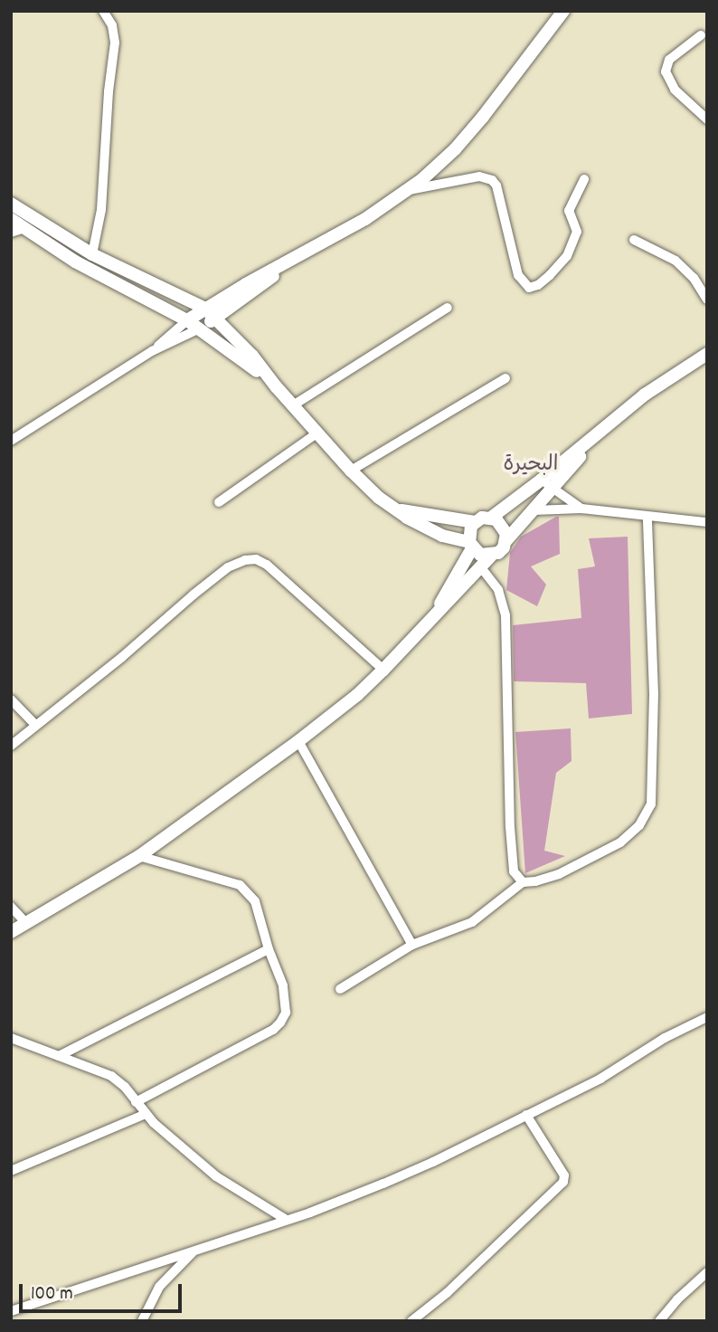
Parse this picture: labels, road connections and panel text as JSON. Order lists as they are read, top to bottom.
{
  "districts": ["البحيرة"],
  "scale_bar": "100 m"
}
